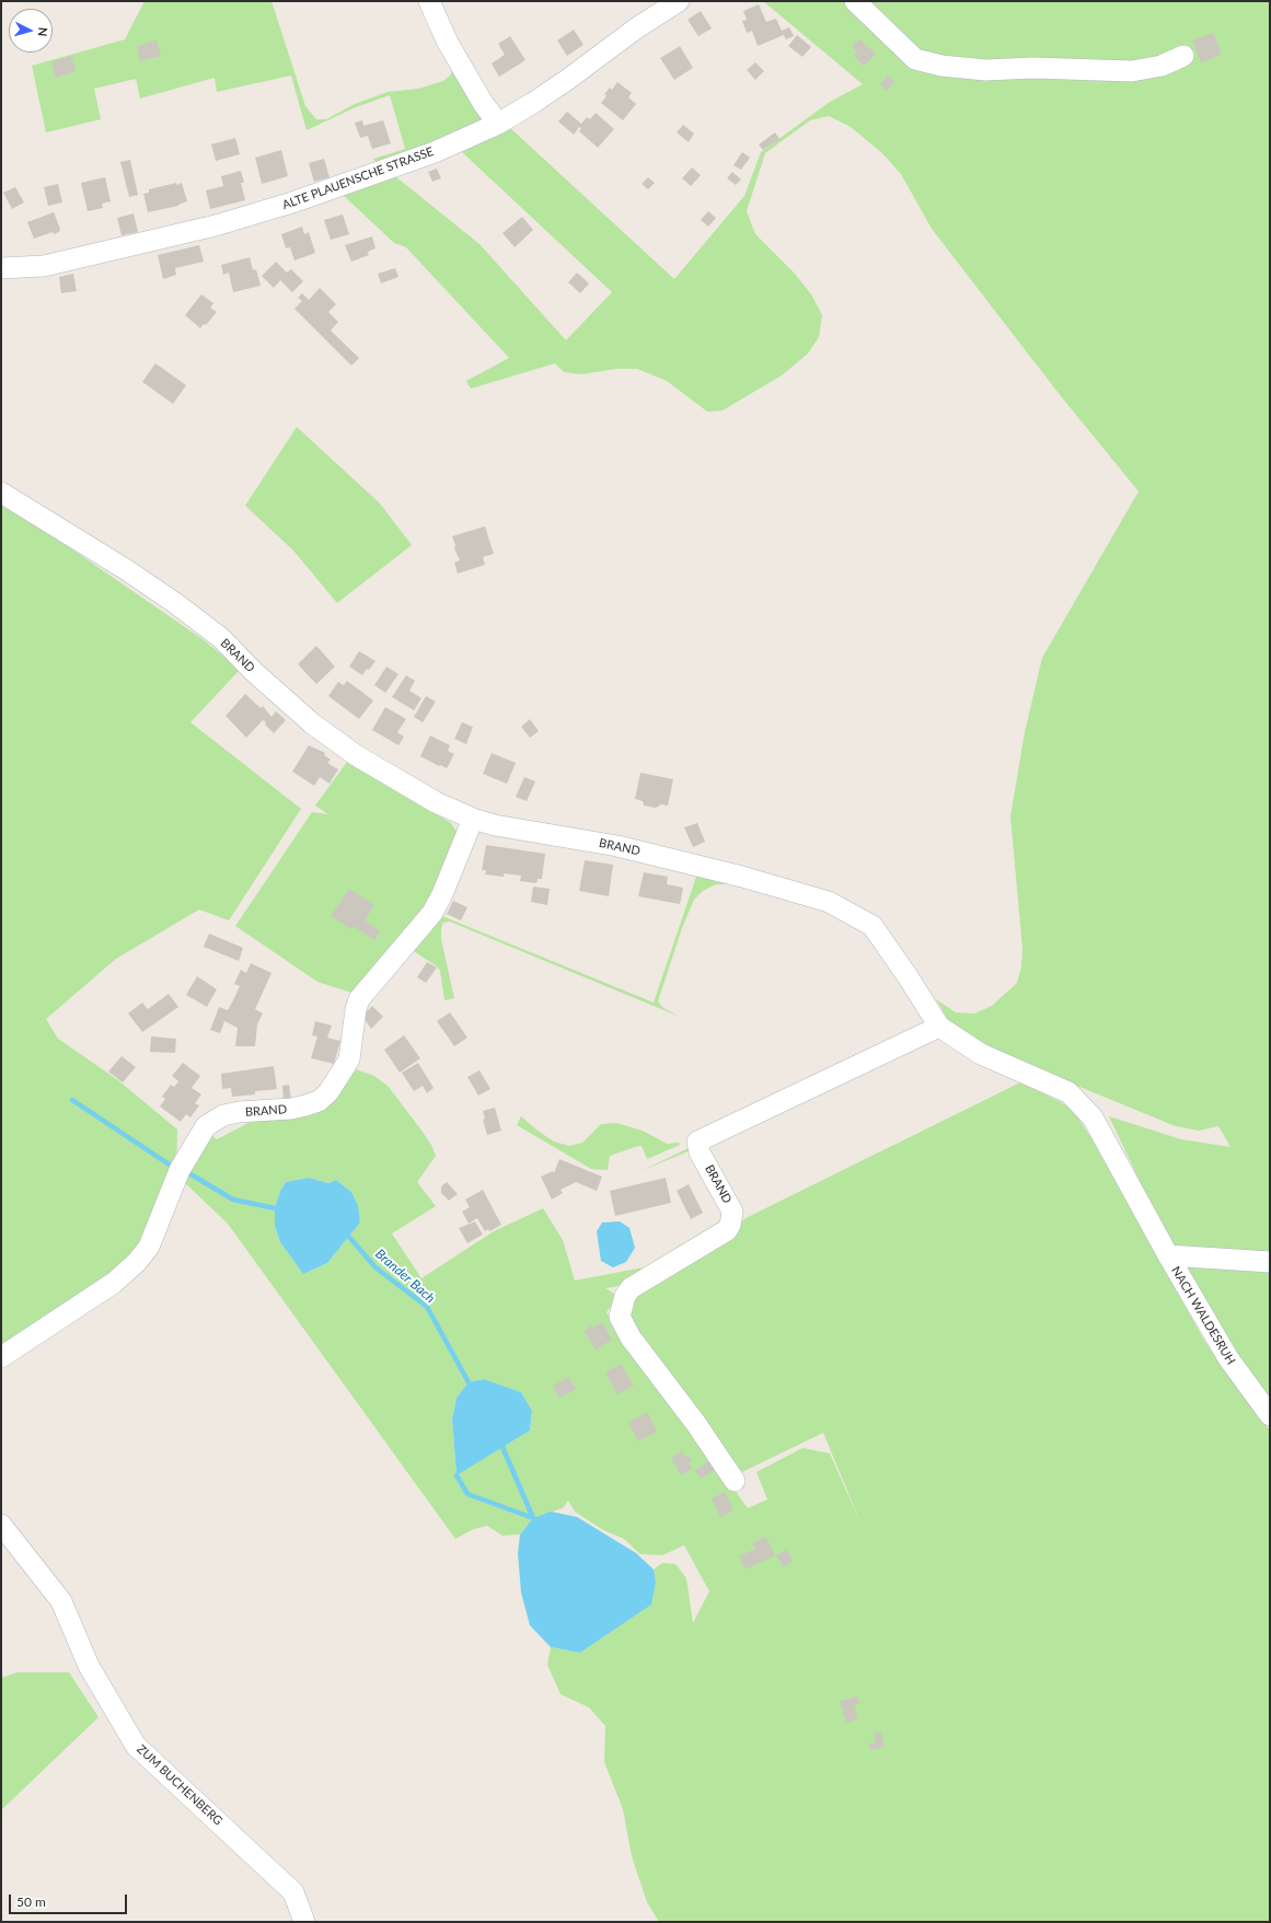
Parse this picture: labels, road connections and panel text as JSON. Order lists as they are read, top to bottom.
{
  "streets": {
    "street": [
      "ALTE PLAUENSCHE STRASSE",
      "BRAND",
      "NACH WALDESRUH",
      "ZUM BUCHENBERG"
    ]
  },
  "crossings": [
    ["BRAND", "NACH WALDESRUH"]
  ],
  "water": ["Brander Bach"],
  "scale_bar": "50 m",
  "north": "right"
}
